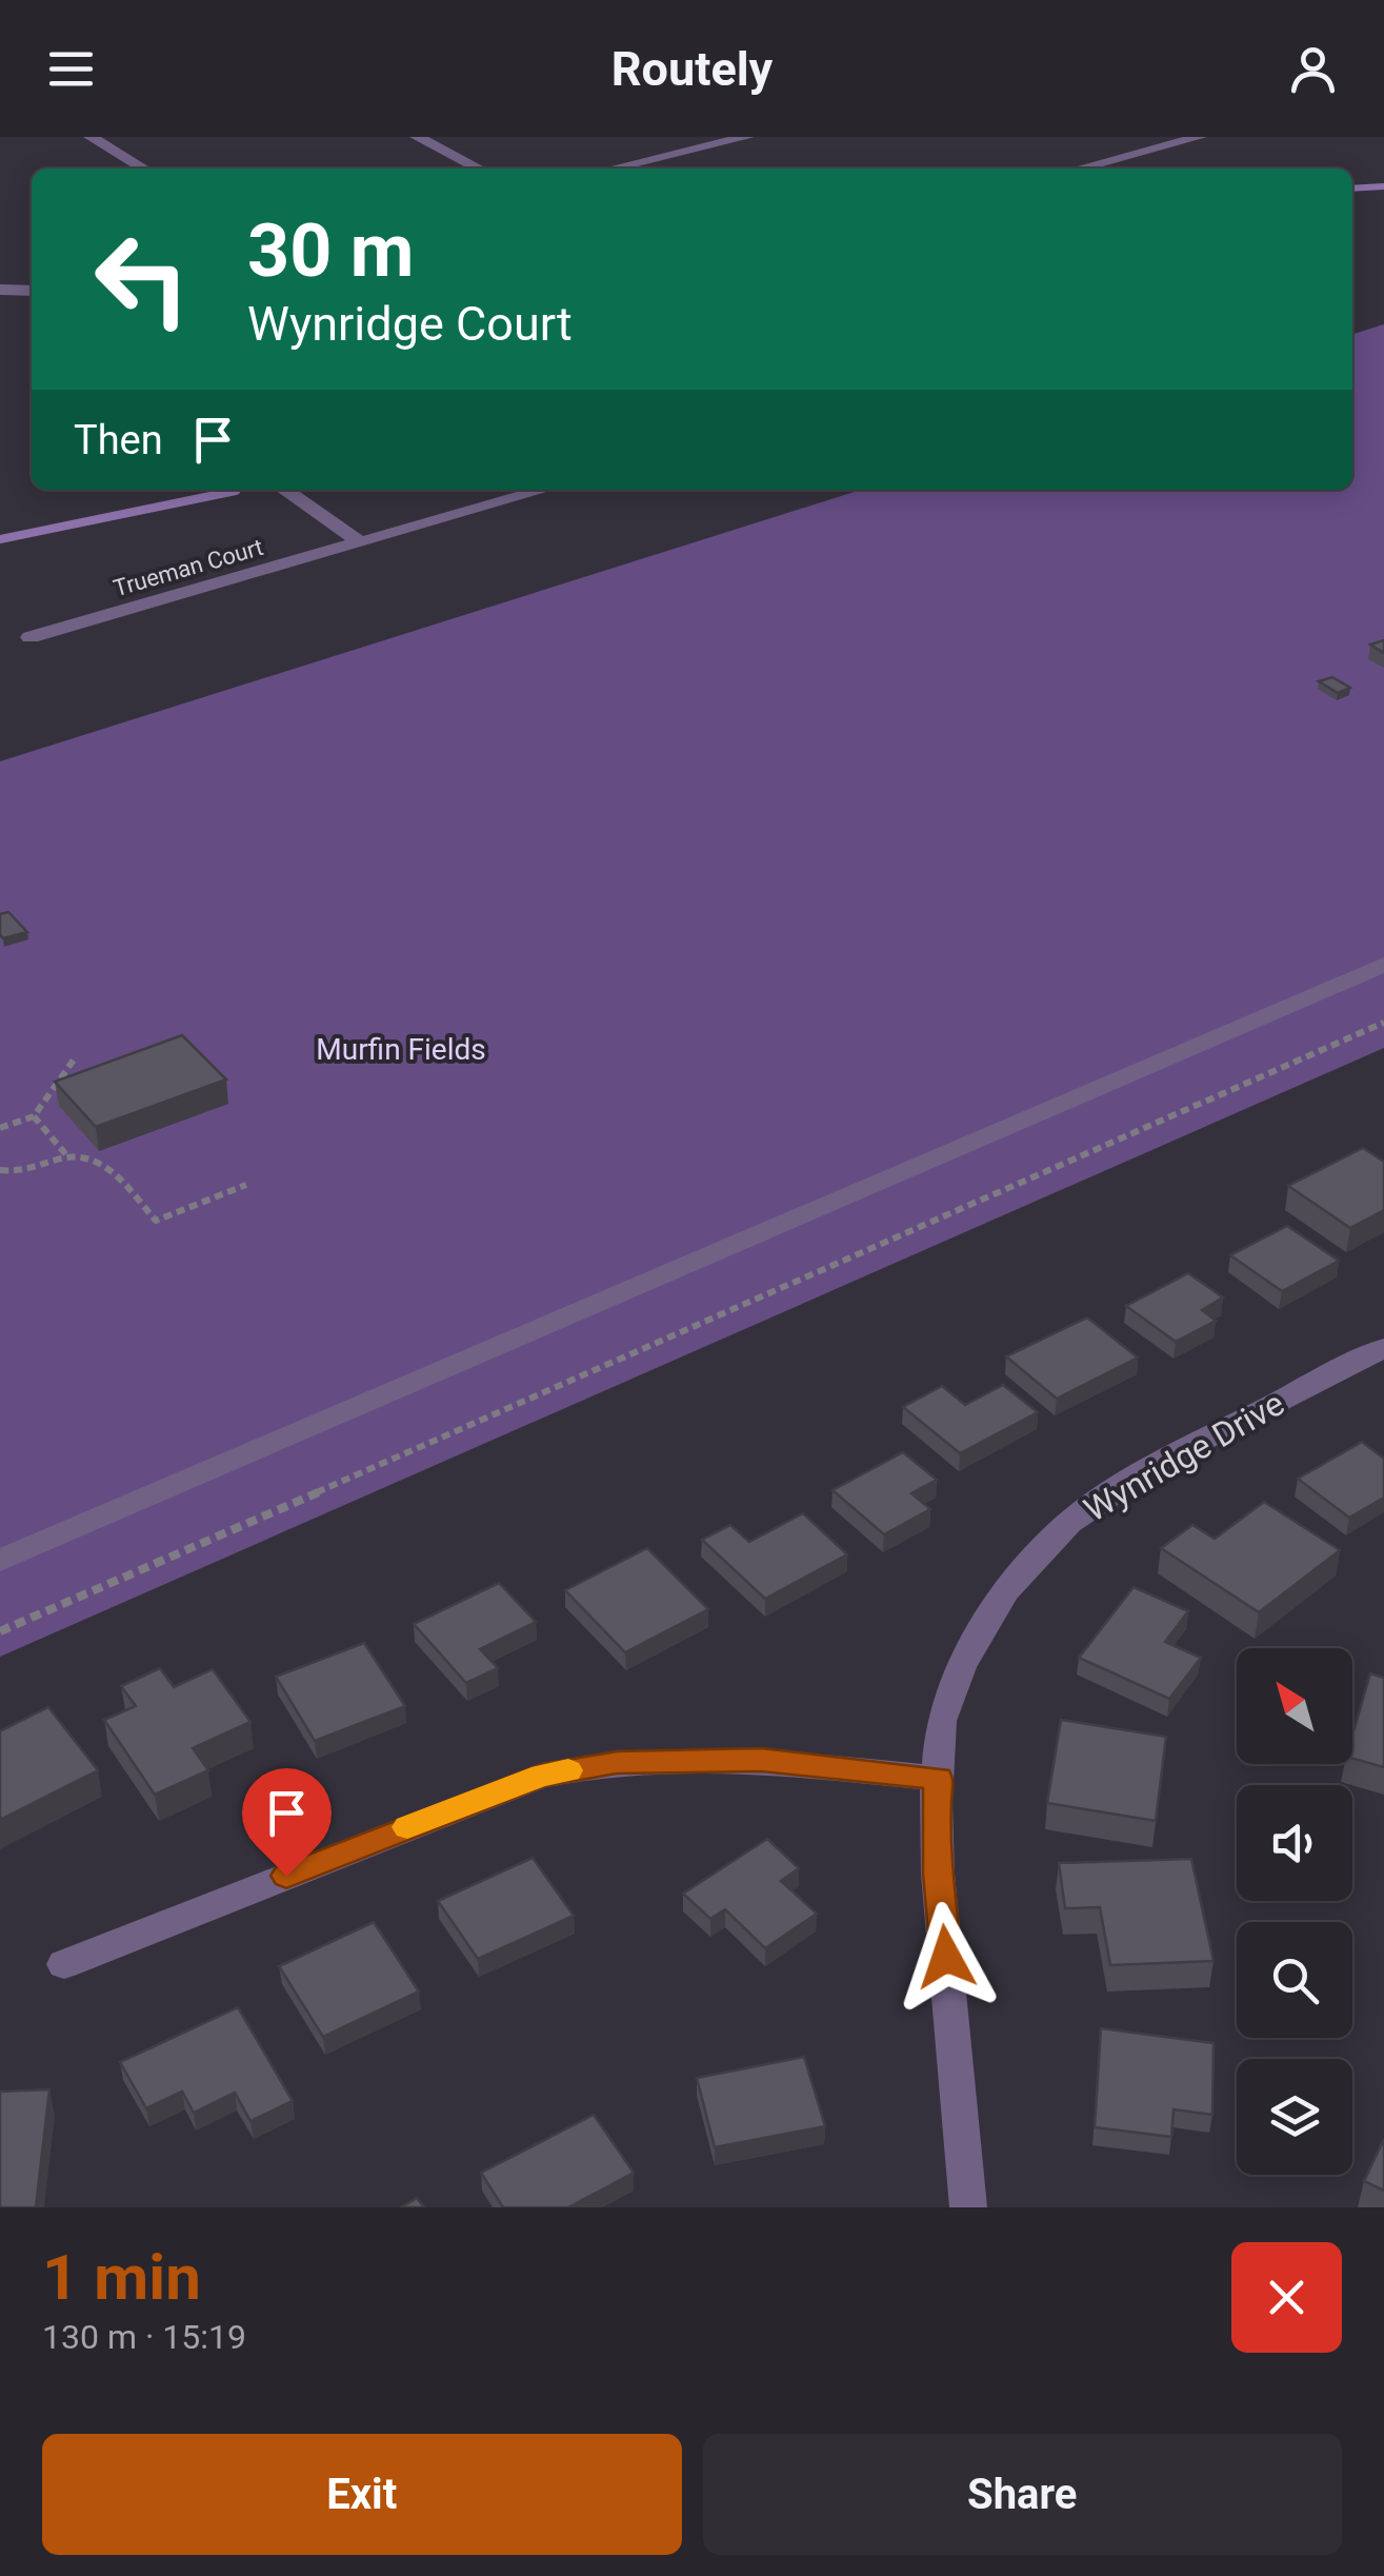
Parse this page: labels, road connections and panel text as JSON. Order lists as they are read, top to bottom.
{
  "streets": {
    "street": ["Trueman Court", "Wynridge Drive"]
  },
  "parks": ["Murfin Fields"],
  "north": "top left",
  "page": {
    "header": "Routely",
    "turn": ["30 m", "Wynridge Court"],
    "then": "Then",
    "heading": ["1 min", "130 m · 15:19"],
    "buttons": ["Exit", "Share"]
  }
}
